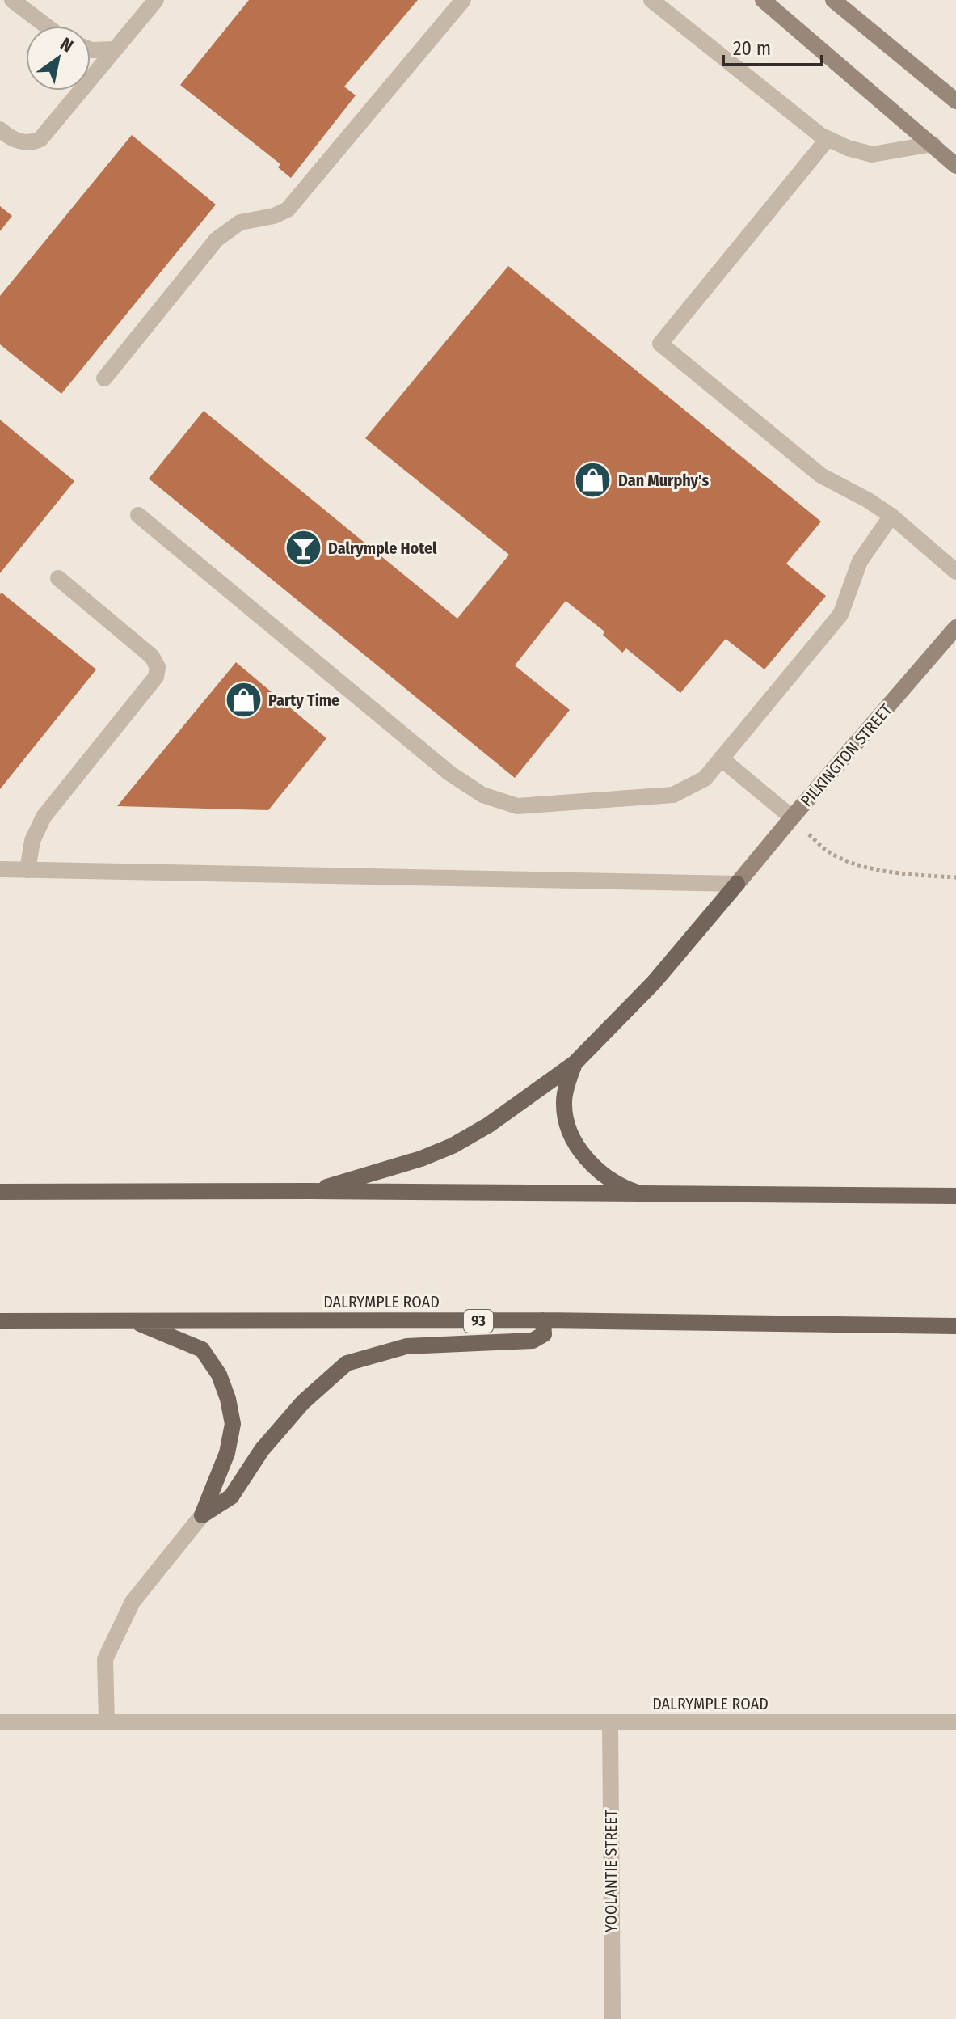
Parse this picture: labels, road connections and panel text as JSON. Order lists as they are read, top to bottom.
{
  "streets": {
    "main road": ["PILKINGTON STREET", "DALRYMPLE ROAD", "93"],
    "street": ["YOOLANTIE STREET"]
  },
  "crossings": [
    ["DALRYMPLE ROAD", "YOOLANTIE STREET"]
  ],
  "places": {
    "shop": ["Dan Murphy's", "Party Time"],
    "bar": ["Dalrymple Hotel"]
  },
  "scale_bar": "20 m",
  "north": "top right"
}
